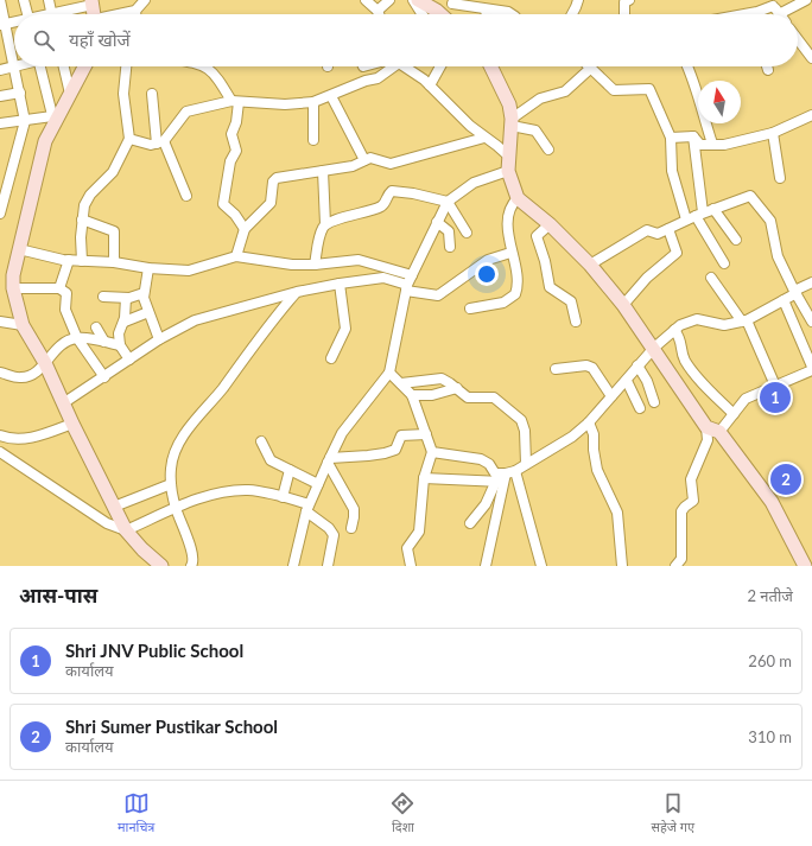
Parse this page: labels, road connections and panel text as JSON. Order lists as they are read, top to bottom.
{
  "north": "top",
  "page": {
    "search": "यहाँ खोजें",
    "pins": ["1", "2"],
    "heading": ["आस-पास", "2 नतीजे"],
    "list": [
      {
        "mark": "1",
        "name": "Shri JNV Public School",
        "note": "कार्यालय",
        "value": "260 m"
      },
      {
        "mark": "2",
        "name": "Shri Sumer Pustikar School",
        "note": "कार्यालय",
        "value": "310 m"
      }
    ],
    "nav": ["मानचित्र", "दिशा", "सहेजे गए"]
  }
}
